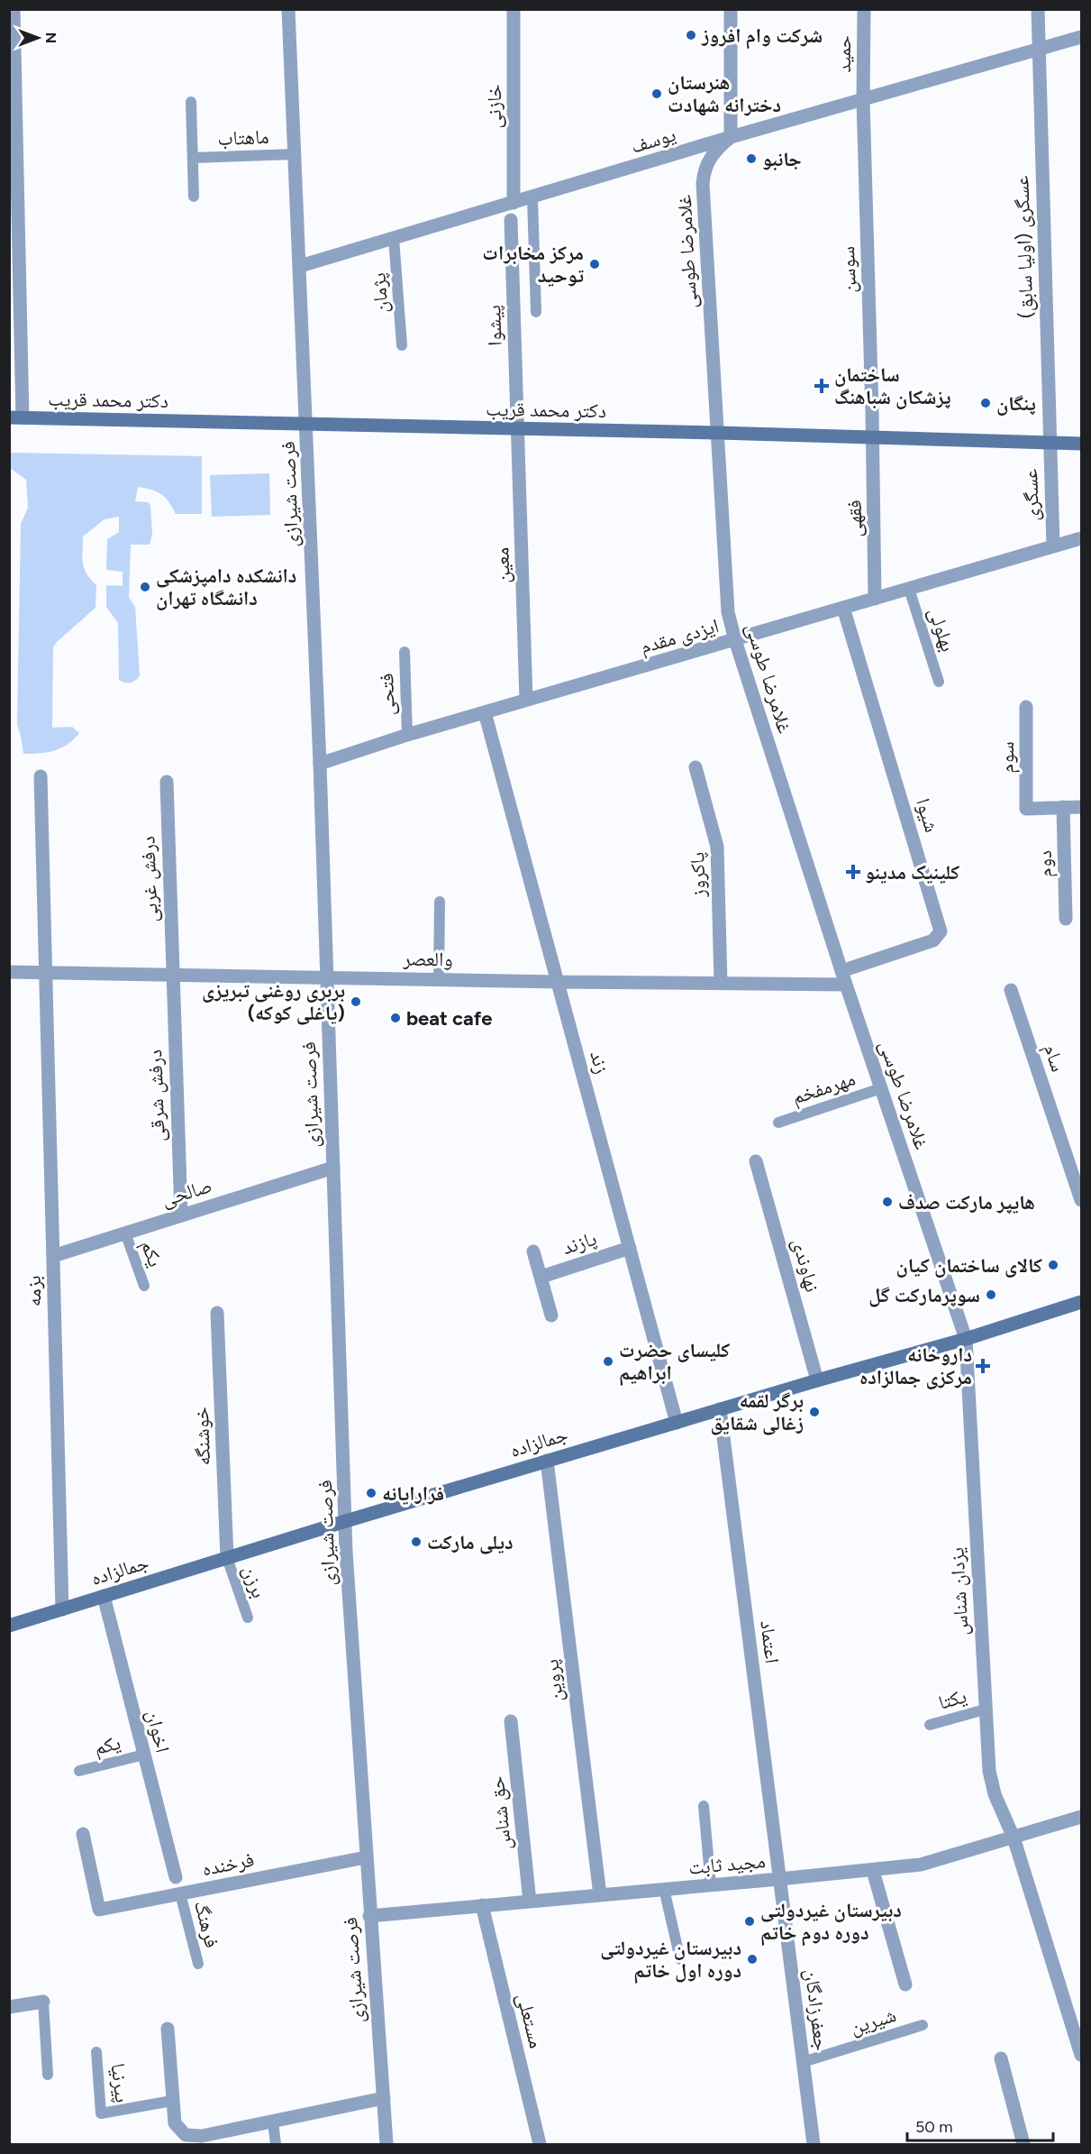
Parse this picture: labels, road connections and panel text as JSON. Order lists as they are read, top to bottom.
{
  "streets": {
    "main road": ["دکتر محمد قریب", "جمالزاده"],
    "street": [
      "حمید",
      "خازنی",
      "یوسف",
      "عسگری (اولیا سابق)",
      "غلامرضا طوسی",
      "سوسن",
      "پیشوا",
      "فرصت شیرازی",
      "عسگری",
      "فقهی",
      "معین",
      "ایزدی مقدم",
      "سوم",
      "شیوا",
      "دوم",
      "پاکروز",
      "درفش غربی",
      "والعصر",
      "سام",
      "زند",
      "درفش شرقی",
      "صالحی",
      "پازند",
      "نهاوندی",
      "بزمه",
      "خوشنگه",
      "یزدان شناس",
      "اعتماد",
      "پروین",
      "اخوان",
      "حق شناس",
      "فرخنده",
      "مجید ثابت",
      "جعفرزادگان",
      "مستعلی"
    ],
    "lane": [
      "ماهتاب",
      "پژمان",
      "بهلولی",
      "فتحی",
      "مهرمفخم",
      "یکم",
      "برزن",
      "یکتا",
      "فرهنگ",
      "شیرین",
      "پیرنیا"
    ]
  },
  "crossings": [
    ["حمید", "یوسف"],
    ["حمید", "سوسن"],
    ["خازنی", "یوسف"],
    ["ماهتاب", "فرصت شیرازی"],
    ["یوسف", "عسگری (اولیا سابق)"],
    ["یوسف", "غلامرضا طوسی"],
    ["یوسف", "سوسن"],
    ["یوسف", "پژمان"],
    ["یوسف", "فرصت شیرازی"],
    ["عسگری (اولیا سابق)", "دکتر محمد قریب"],
    ["عسگری (اولیا سابق)", "عسگری"],
    ["غلامرضا طوسی", "دکتر محمد قریب"],
    ["غلامرضا طوسی", "ایزدی مقدم"],
    ["غلامرضا طوسی", "شیوا"],
    ["غلامرضا طوسی", "والعصر"],
    ["غلامرضا طوسی", "مهرمفخم"],
    ["غلامرضا طوسی", "جمالزاده"],
    ["غلامرضا طوسی", "یزدان شناس"],
    ["سوسن", "دکتر محمد قریب"],
    ["سوسن", "فقهی"],
    ["پیشوا", "دکتر محمد قریب"],
    ["پیشوا", "معین"],
    ["دکتر محمد قریب", "فرصت شیرازی"],
    ["دکتر محمد قریب", "عسگری"],
    ["دکتر محمد قریب", "فقهی"],
    ["دکتر محمد قریب", "معین"],
    ["فرصت شیرازی", "ایزدی مقدم"],
    ["فرصت شیرازی", "والعصر"],
    ["فرصت شیرازی", "صالحی"],
    ["فرصت شیرازی", "جمالزاده"],
    ["فرصت شیرازی", "فرخنده"],
    ["فرصت شیرازی", "مجید ثابت"],
    ["عسگری", "ایزدی مقدم"],
    ["فقهی", "ایزدی مقدم"],
    ["معین", "ایزدی مقدم"],
    ["بهلولی", "ایزدی مقدم"],
    ["ایزدی مقدم", "فتحی"],
    ["ایزدی مقدم", "شیوا"],
    ["ایزدی مقدم", "زند"],
    ["سوم", "دوم"],
    ["شیوا", "والعصر"],
    ["پاکروز", "والعصر"],
    ["درفش غربی", "والعصر"],
    ["درفش غربی", "درفش شرقی"],
    ["والعصر", "زند"],
    ["والعصر", "درفش شرقی"],
    ["والعصر", "بزمه"],
    ["زند", "پازند"],
    ["زند", "جمالزاده"],
    ["درفش شرقی", "صالحی"],
    ["صالحی", "یکم"],
    ["صالحی", "بزمه"],
    ["یکم", "اخوان"],
    ["نهاوندی", "جمالزاده"],
    ["بزمه", "جمالزاده"],
    ["خوشنگه", "جمالزاده"],
    ["خوشنگه", "برزن"],
    ["جمالزاده", "برزن"],
    ["جمالزاده", "یزدان شناس"],
    ["جمالزاده", "اعتماد"],
    ["جمالزاده", "پروین"],
    ["جمالزاده", "اخوان"],
    ["یزدان شناس", "یکتا"],
    ["یزدان شناس", "مجید ثابت"],
    ["اعتماد", "مجید ثابت"],
    ["اعتماد", "جعفرزادگان"],
    ["پروین", "مجید ثابت"],
    ["حق شناس", "مجید ثابت"],
    ["فرخنده", "فرهنگ"],
    ["مجید ثابت", "جعفرزادگان"],
    ["مجید ثابت", "مستعلی"],
    ["جعفرزادگان", "شیرین"]
  ],
  "places": {
    "other": [
      "شرکت وام افروز",
      "هنرستان دخترانه شهادت",
      "جانبو",
      "مرکز مخابرات توحید",
      "پنگان",
      "دانشکده دامپزشکی دانشگاه تهران",
      "بربری روغنی تبریزی (یاغلی کوکه)",
      "beat cafe",
      "هايپر ماركت صدف",
      "کالای ساختمان کیان",
      "سوپرمارکت گل",
      "کلیسای حضرت ابراهیم",
      "برگر لقمه زغالی شقایق",
      "فرارایانه",
      "دیلی مارکت",
      "دبیرستان غیردولتی دوره دوم خاتم",
      "دبیرستان غیردولتی دوره اول خاتم"
    ],
    "health": ["ساختمان پزشکان شباهنگ", "کلینیک مدینو", "داروخانه مرکزی جمالزاده"]
  },
  "scale_bar": "50 m",
  "north": "right"
}
